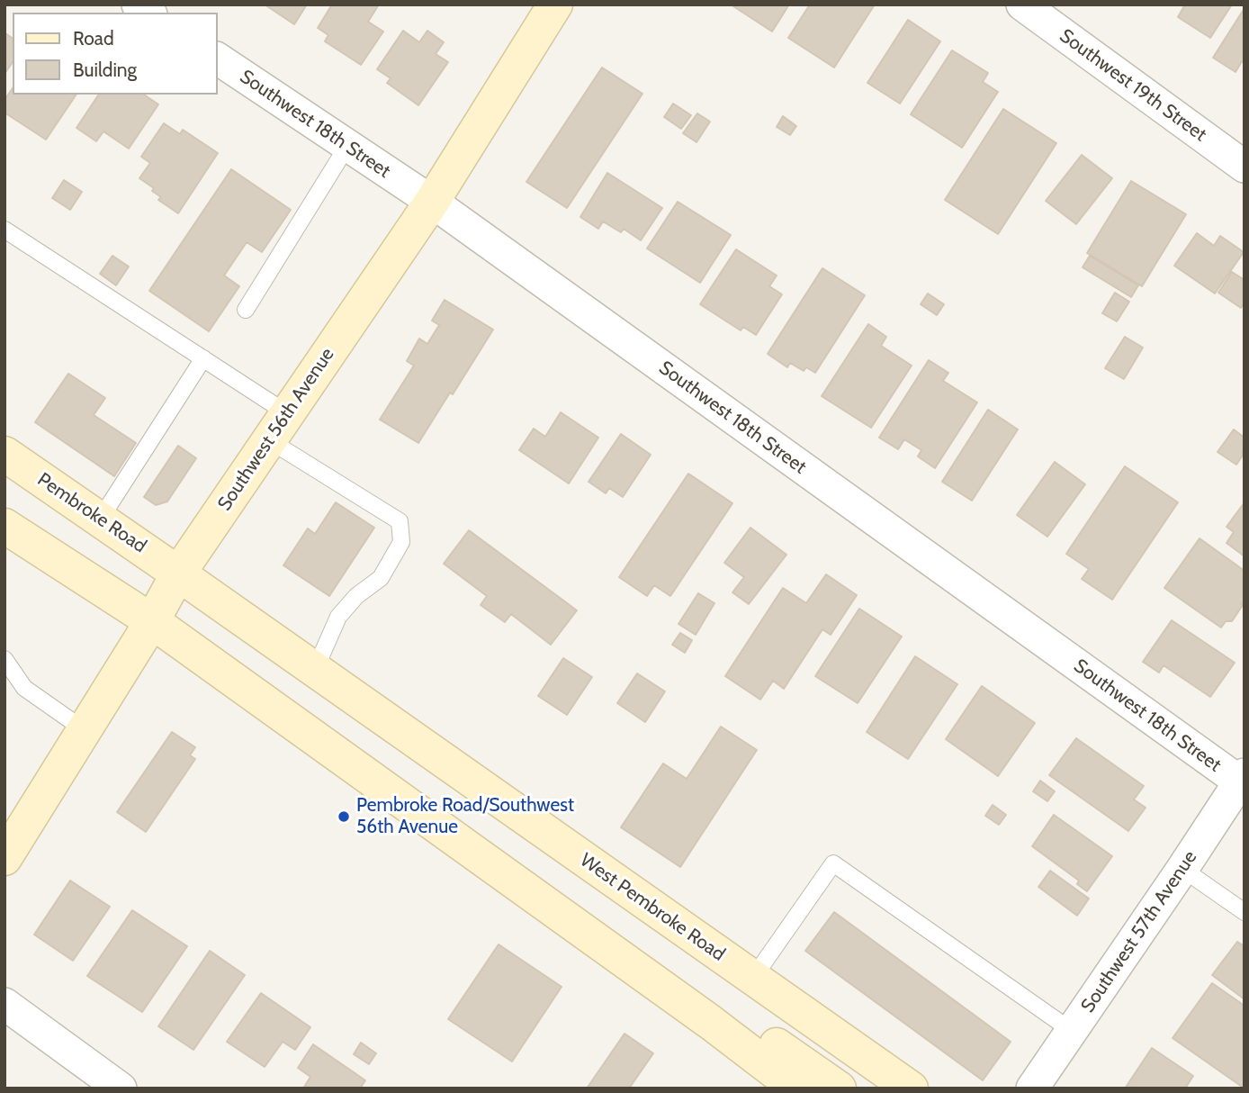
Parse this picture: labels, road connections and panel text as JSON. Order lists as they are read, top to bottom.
{
  "streets": {
    "main road": ["Southwest 56th Avenue", "Pembroke Road", "West Pembroke Road"],
    "street": ["Southwest 19th Street", "Southwest 18th Street", "Southwest 57th Avenue"]
  },
  "crossings": [
    ["Southwest 18th Street", "Southwest 56th Avenue"],
    ["Southwest 18th Street", "Southwest 57th Avenue"],
    ["Southwest 56th Avenue", "Pembroke Road"],
    ["Southwest 56th Avenue", "West Pembroke Road"],
    ["Pembroke Road", "West Pembroke Road"]
  ],
  "places": ["Pembroke Road/Southwest 56th Avenue"],
  "legend": ["Road", "Building"]
}
